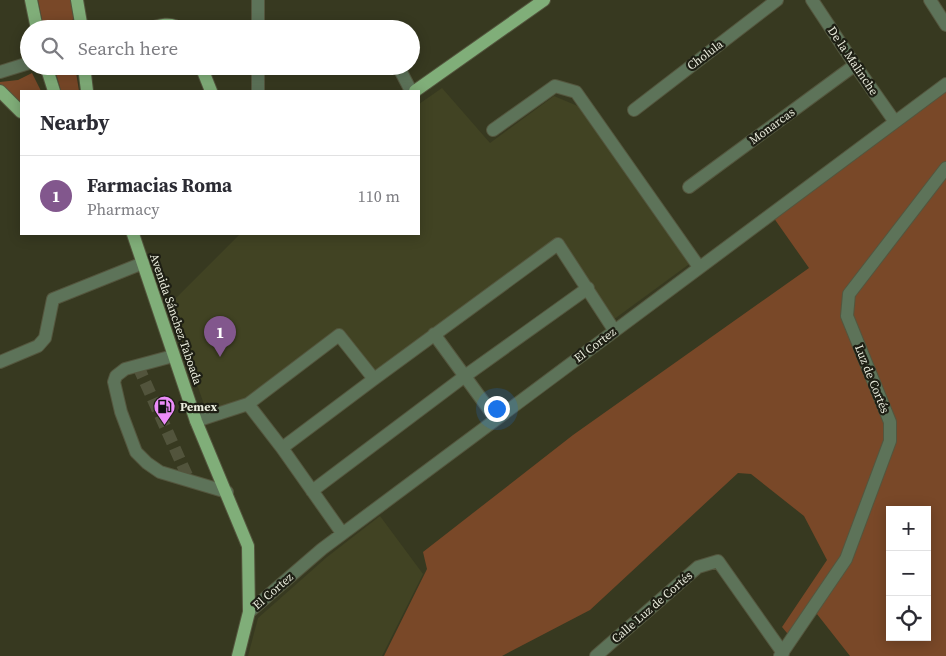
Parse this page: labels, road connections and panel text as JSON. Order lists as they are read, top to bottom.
{
  "streets": {
    "main road": ["Avenida Sánchez Taboada"],
    "street": [
      "Cholula",
      "De la Malinche",
      "Monarcas",
      "El Cortez",
      "Luz de Cortés",
      "Calle Luz de Cortés"
    ]
  },
  "crossings": [
    ["De la Malinche", "Monarcas"],
    ["De la Malinche", "El Cortez"],
    ["Avenida Sánchez Taboada", "El Cortez"],
    ["Luz de Cortés", "Calle Luz de Cortés"]
  ],
  "places": {
    "fuel station": ["Pemex"]
  },
  "page": {
    "search": "Search here",
    "heading": "Nearby",
    "list": [
      {
        "mark": "1",
        "name": "Farmacias Roma",
        "note": "Pharmacy",
        "value": "110 m"
      }
    ],
    "pins": "1",
    "map_buttons": ["+", "−"]
  }
}
